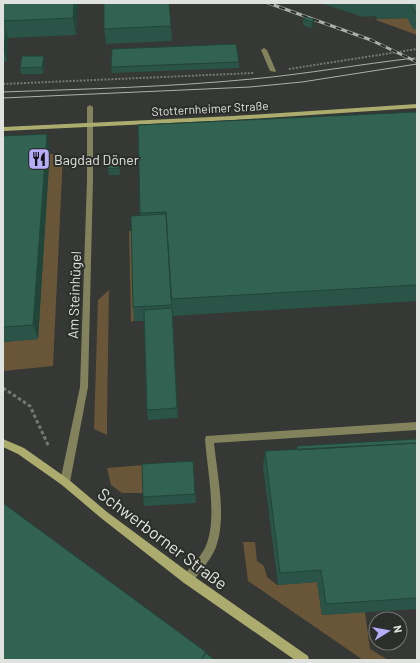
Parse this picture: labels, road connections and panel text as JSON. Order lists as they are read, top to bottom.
{
  "streets": {
    "main road": ["Stotternheimer Straße", "Schwerborner Straße"],
    "street": ["Am Steinhügel"]
  },
  "crossings": [
    ["Stotternheimer Straße", "Am Steinhügel"],
    ["Am Steinhügel", "Schwerborner Straße"]
  ],
  "places": {
    "restaurant": ["Bagdad Döner"]
  },
  "north": "right"
}
